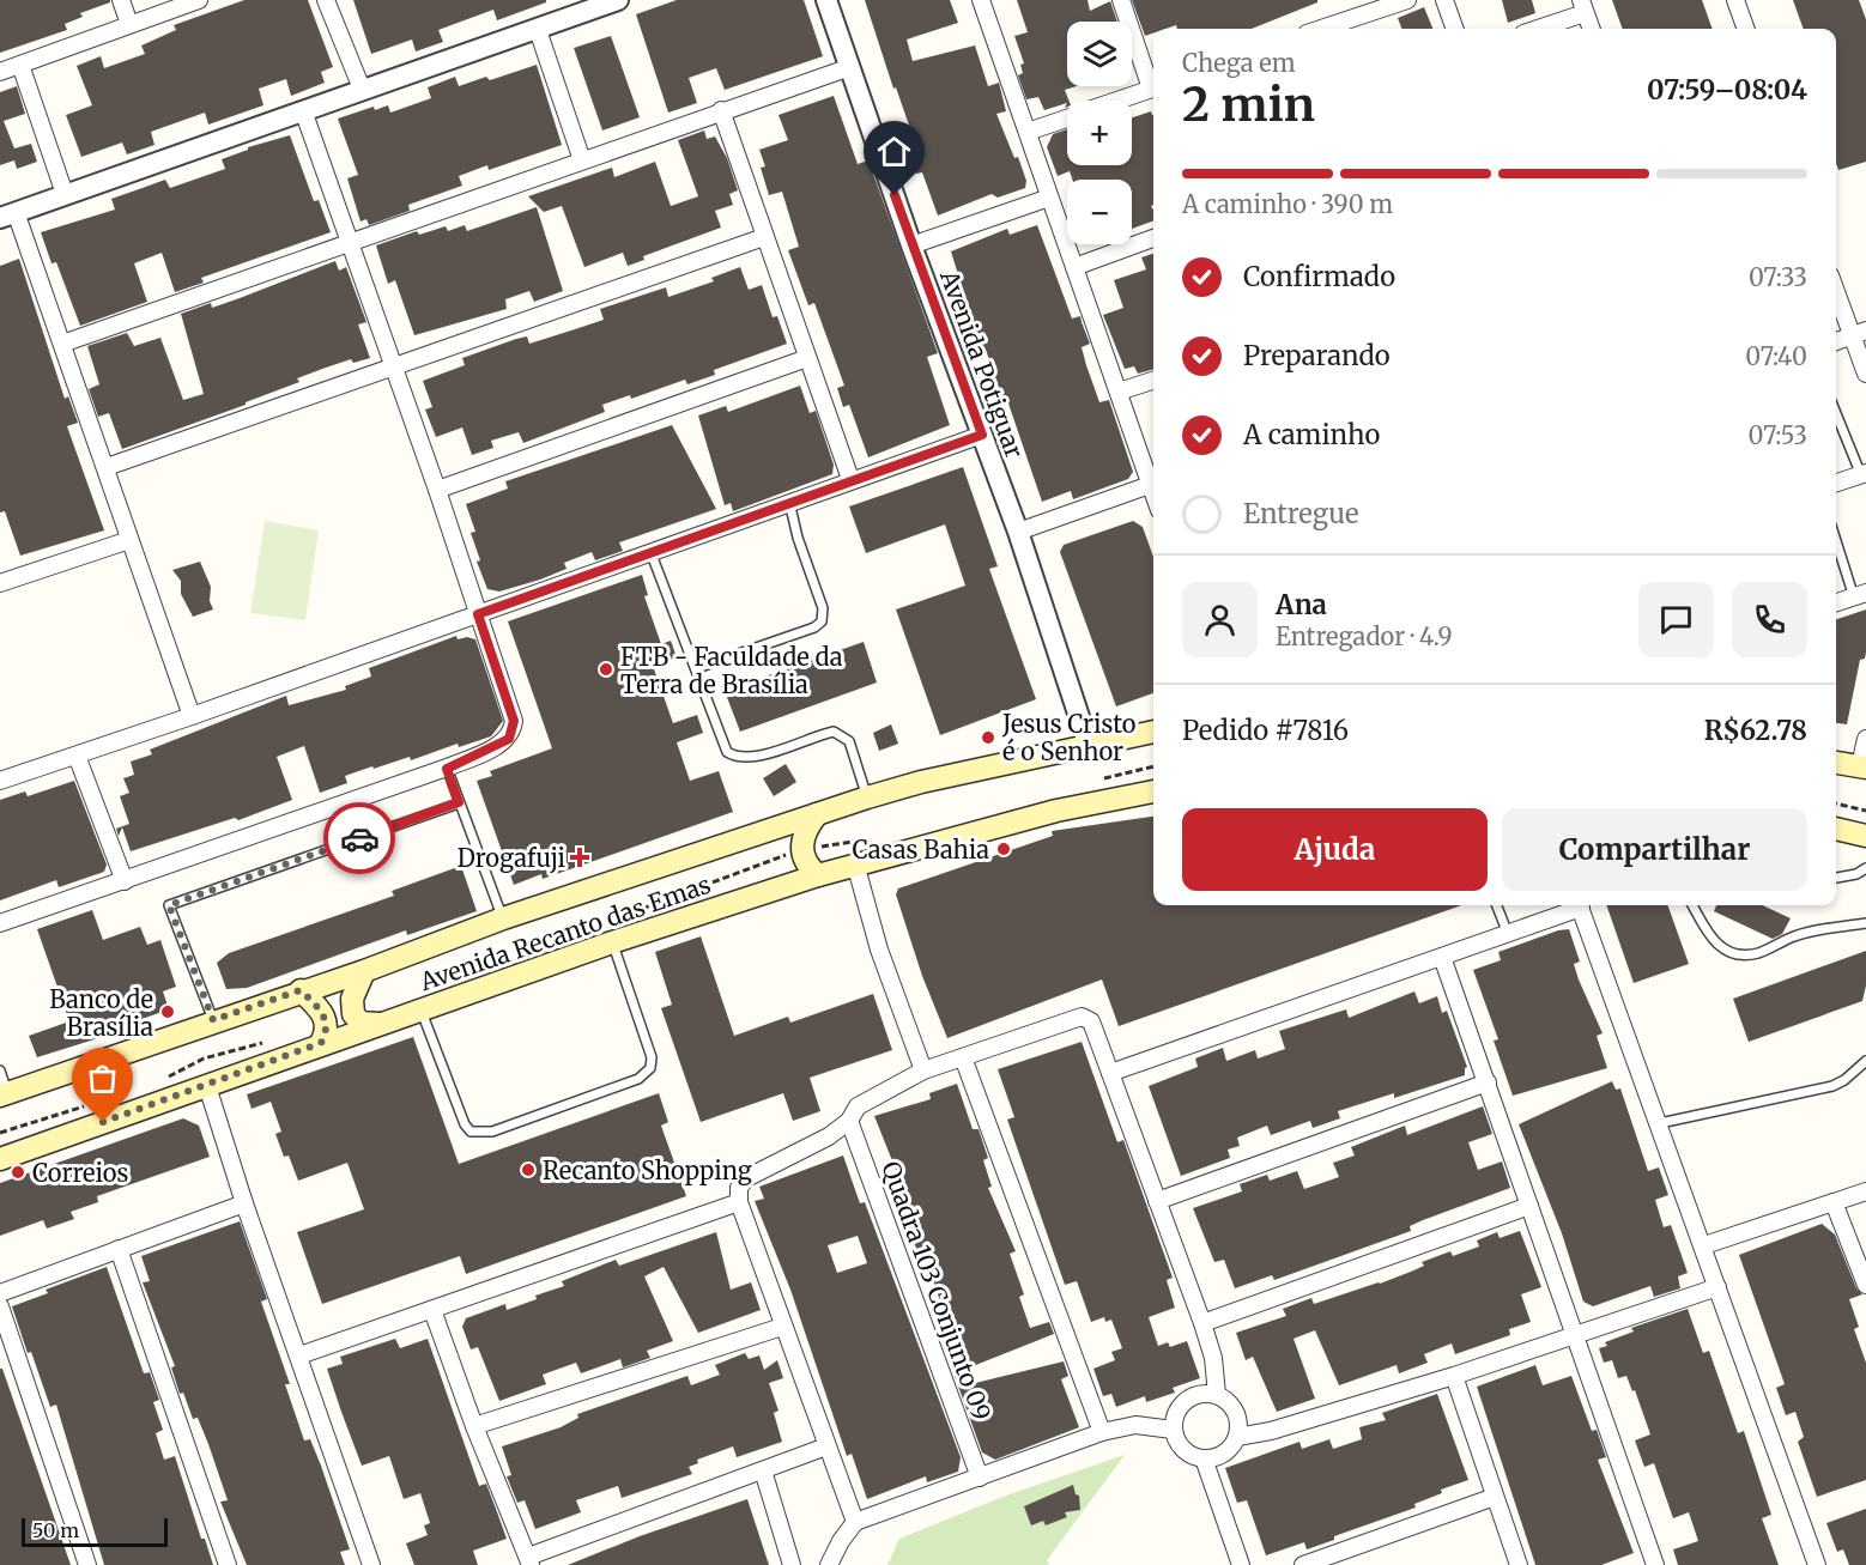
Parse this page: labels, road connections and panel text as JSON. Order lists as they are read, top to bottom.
{
  "streets": {
    "main road": ["Avenida Recanto das Emas"],
    "street": ["Avenida Potiguar", "Quadra 103 Conjunto 09"]
  },
  "crossings": [
    ["Avenida Potiguar", "Avenida Recanto das Emas"]
  ],
  "places": {
    "other": [
      "FTB - Faculdade da Terra de Brasília",
      "Jesus Cristo é o Senhor",
      "Casas Bahia",
      "Banco de Brasília",
      "Recanto Shopping",
      "Correios"
    ],
    "health": ["Drogafuji"]
  },
  "scale_bar": "50 m",
  "page": {
    "map_buttons": ["+", "−"],
    "heading": ["2 min", "Chega em", "07:59–08:04"],
    "panel": [
      "Ana",
      "Entregador · 4.9",
      "Pedido #7816",
      "R$62.78"
    ],
    "bar": "A caminho · 390 m",
    "list": [
      ["Confirmado", "07:33"],
      ["Preparando", "07:40"],
      ["A caminho", "07:53"],
      "Entregue"
    ],
    "buttons": ["Ajuda", "Compartilhar"],
    "scale": "50 m"
  }
}
